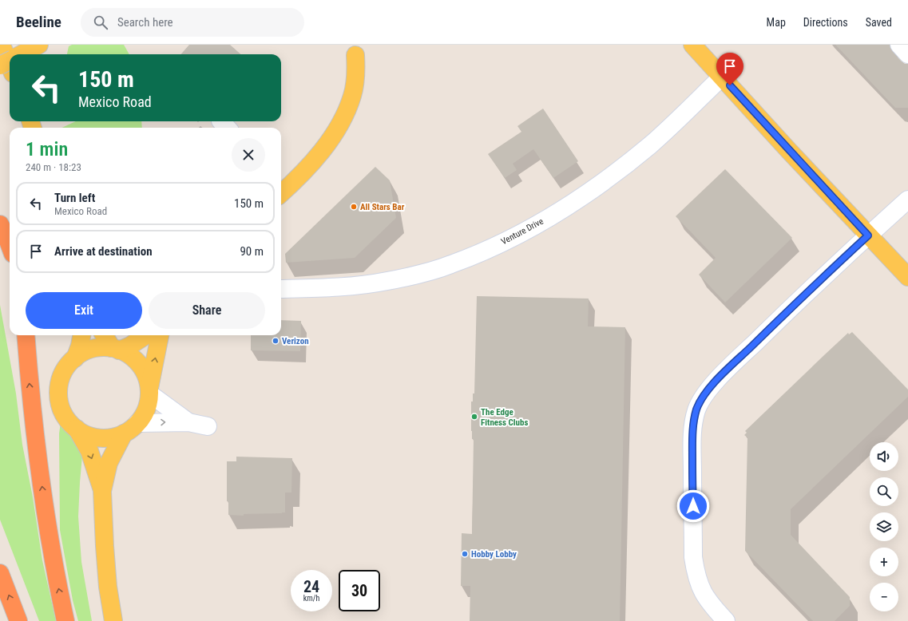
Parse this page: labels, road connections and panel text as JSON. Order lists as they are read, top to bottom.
{
  "streets": {
    "street": ["Venture Drive"]
  },
  "places": [
    "All Stars Bar",
    "Verizon",
    "The Edge Fitness Clubs",
    "Hobby Lobby"
  ],
  "page": {
    "header": "Beeline",
    "search": "Search here",
    "nav": ["Map", "Directions", "Saved"],
    "turn": ["150 m", "Mexico Road"],
    "heading": ["1 min", "240 m · 18:23"],
    "list": [
      {
        "name": "Turn left",
        "note": "Mexico Road",
        "value": "150 m"
      },
      {
        "name": "Arrive at destination",
        "value": "90 m"
      }
    ],
    "buttons": ["Exit", "Share"],
    "map_buttons": ["+", "−"],
    "speed": "24 km/h",
    "limit": "30"
  }
}
